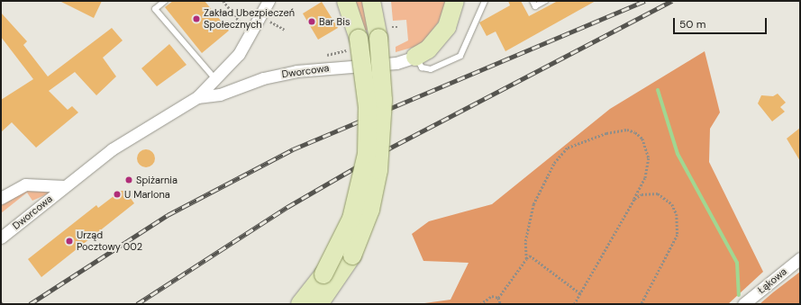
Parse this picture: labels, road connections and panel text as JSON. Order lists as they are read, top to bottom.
{
  "streets": {
    "street": ["Dworcowa", "Łąkowa"]
  },
  "places": [
    "Zakład Ubezpieczeń Społecznych",
    "Bar Bis",
    "Spiżarnia",
    "U Marlona",
    "Urząd Pocztowy 002"
  ],
  "scale_bar": "50 m"
}
